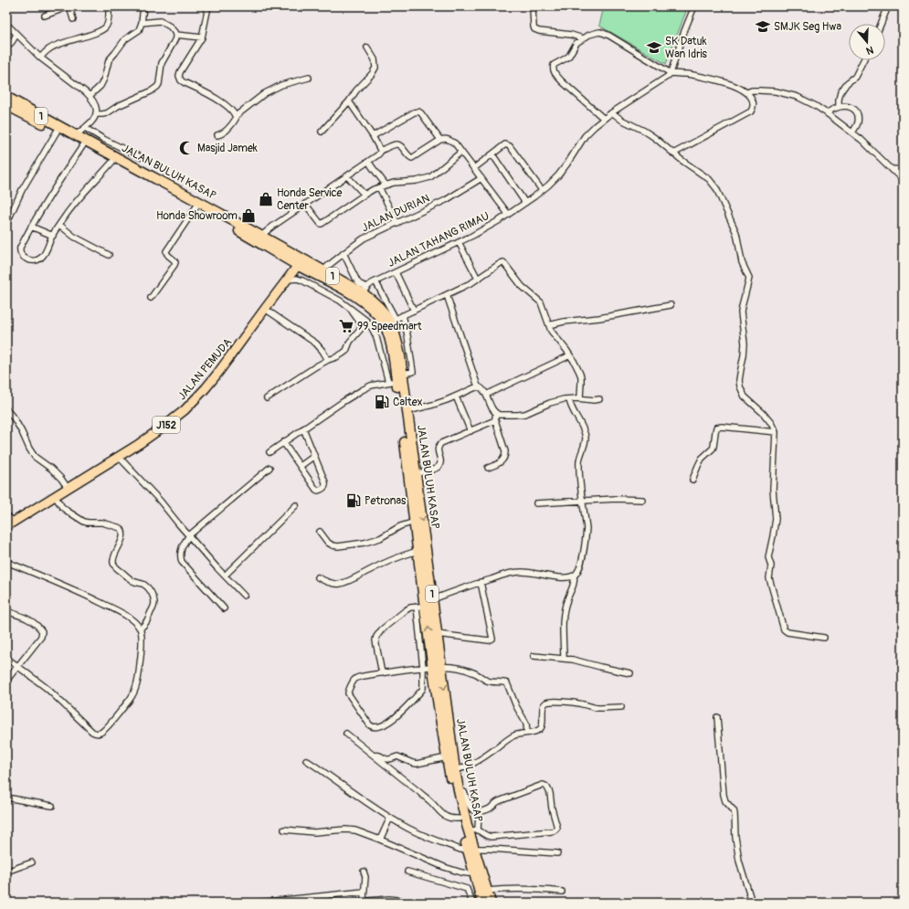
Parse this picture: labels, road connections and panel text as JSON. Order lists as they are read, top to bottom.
{
  "streets": {
    "highway": ["1", "JALAN BULUH KASAP"],
    "main road": ["JALAN PEMUDA", "J152"],
    "street": ["JALAN DURIAN", "JALAN TAHANG RIMAU"]
  },
  "crossings": [
    ["JALAN BULUH KASAP", "JALAN DURIAN"],
    ["JALAN BULUH KASAP", "JALAN TAHANG RIMAU"],
    ["JALAN BULUH KASAP", "JALAN PEMUDA"]
  ],
  "places": {
    "school or university": ["SMJK Seg Hwa", "SK Datuk Wan Idris"],
    "mosque": ["Masjid Jamek"],
    "shop": ["Honda Service Center", "Honda Showroom"],
    "supermarket": ["99 Speedmart"],
    "fuel station": ["Caltex", "Petronas"]
  },
  "north": "bottom"
}
